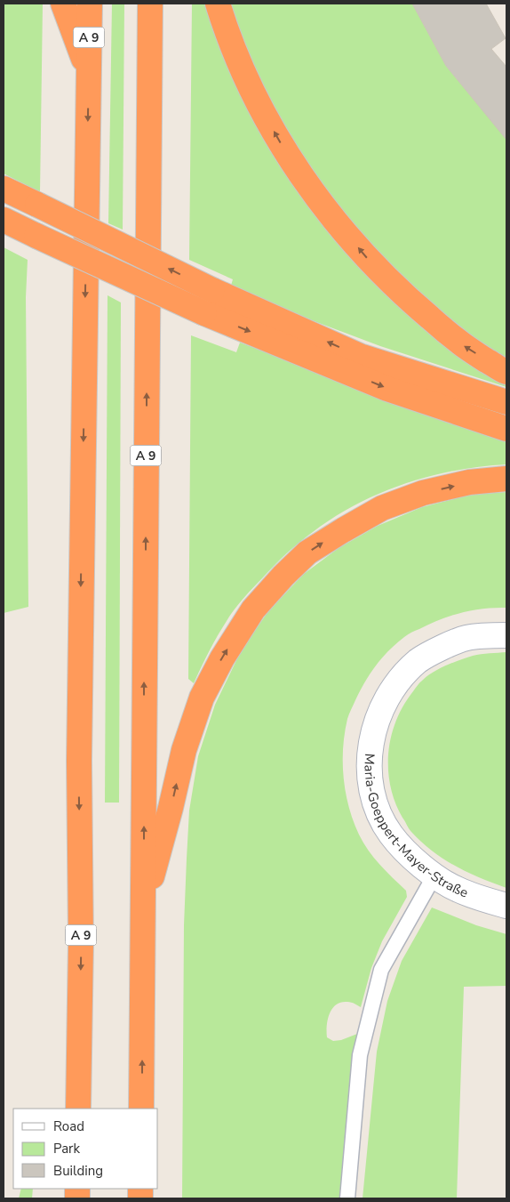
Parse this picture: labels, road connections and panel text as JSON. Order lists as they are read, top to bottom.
{
  "streets": {
    "highway": ["A 9"],
    "street": ["Maria-Goeppert-Mayer-Straße"]
  },
  "legend": ["Road", "Park", "Building"]
}
